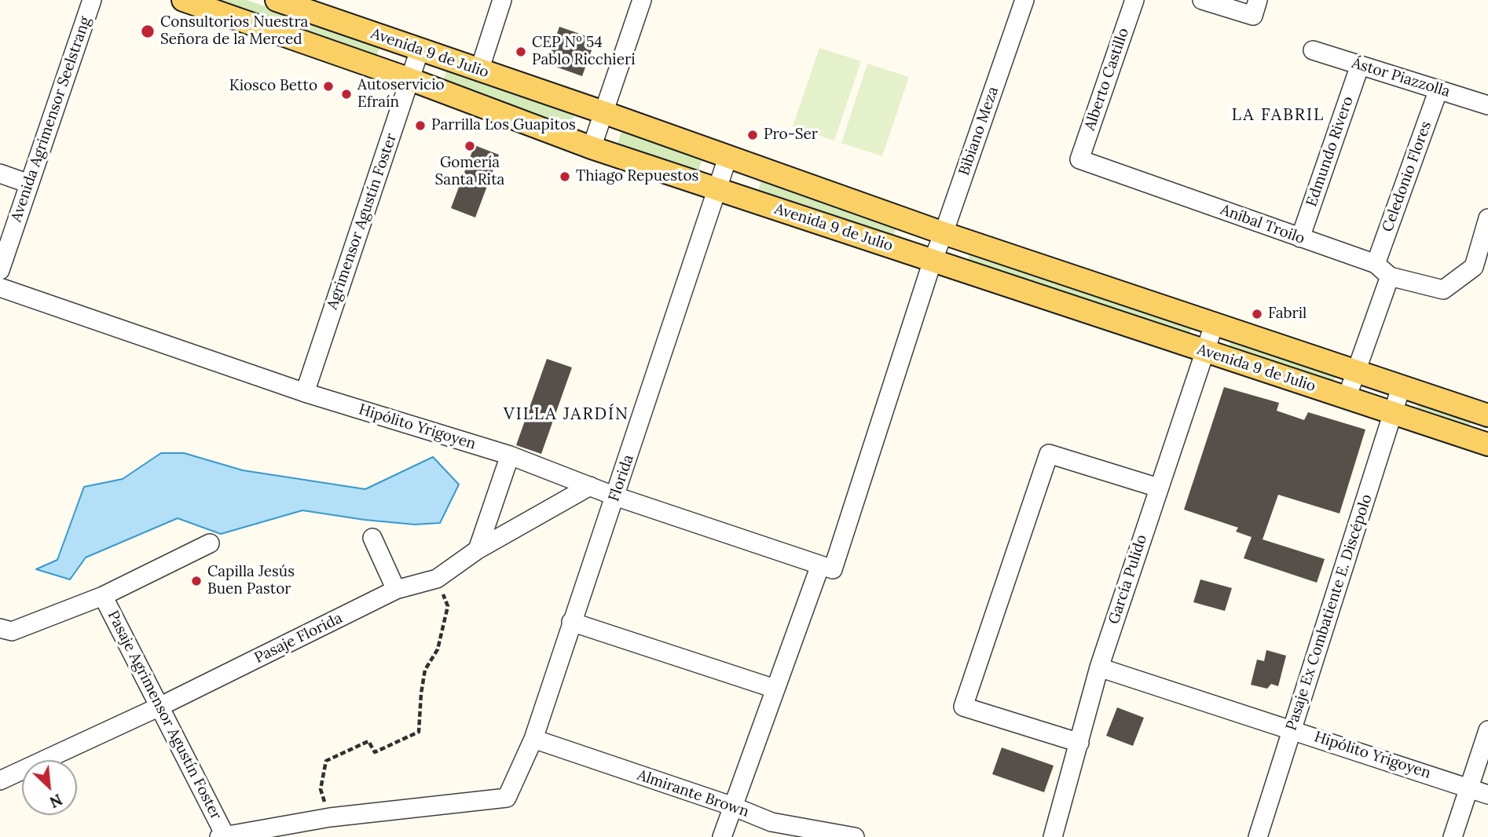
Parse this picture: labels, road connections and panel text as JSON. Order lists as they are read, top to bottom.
{
  "streets": {
    "main road": ["Avenida 9 de Julio"],
    "street": [
      "Ástor Piazzolla",
      "Alberto Castillo",
      "Avenida Agrimensor Seelstrang",
      "Bibiano Meza",
      "Edmundo Rivero",
      "Celedonio Flores",
      "Agrimensor Agustín Foster",
      "Aníbal Troilo",
      "Hipólito Yrigoyen",
      "Florida",
      "García Pulido",
      "Pasaje Ex Combatiente E. Discépolo",
      "Pasaje Florida",
      "Pasaje Agrimensor Agustín Foster",
      "Almirante Brown"
    ]
  },
  "crossings": [
    ["Avenida 9 de Julio", "Bibiano Meza"],
    ["Avenida 9 de Julio", "Agrimensor Agustín Foster"],
    ["Avenida 9 de Julio", "Florida"],
    ["Avenida 9 de Julio", "García Pulido"],
    ["Avenida 9 de Julio", "Pasaje Ex Combatiente E. Discépolo"],
    ["Ástor Piazzolla", "Edmundo Rivero"],
    ["Ástor Piazzolla", "Celedonio Flores"],
    ["Alberto Castillo", "Aníbal Troilo"],
    ["Bibiano Meza", "Hipólito Yrigoyen"],
    ["Bibiano Meza", "Almirante Brown"],
    ["Edmundo Rivero", "Aníbal Troilo"],
    ["Celedonio Flores", "Aníbal Troilo"],
    ["Agrimensor Agustín Foster", "Hipólito Yrigoyen"],
    ["Hipólito Yrigoyen", "Florida"],
    ["Hipólito Yrigoyen", "García Pulido"],
    ["Hipólito Yrigoyen", "Pasaje Ex Combatiente E. Discépolo"],
    ["Hipólito Yrigoyen", "Pasaje Florida"],
    ["Florida", "Almirante Brown"],
    ["Pasaje Florida", "Pasaje Agrimensor Agustín Foster"]
  ],
  "districts": ["LA FABRIL", "VILLA JARDÍN"],
  "places": [
    "Consultorios Nuestra Señora de la Merced",
    "CEP Nº 54 Pablo Ricchieri",
    "Kiosco Betto",
    "Autoservicio Efraín",
    "Parrilla Los Guapitos",
    "Pro-Ser",
    "Gomería Santa Rita",
    "Thiago Repuestos",
    "Fabril",
    "Capilla Jesús Buen Pastor"
  ],
  "north": "bottom right"
}
